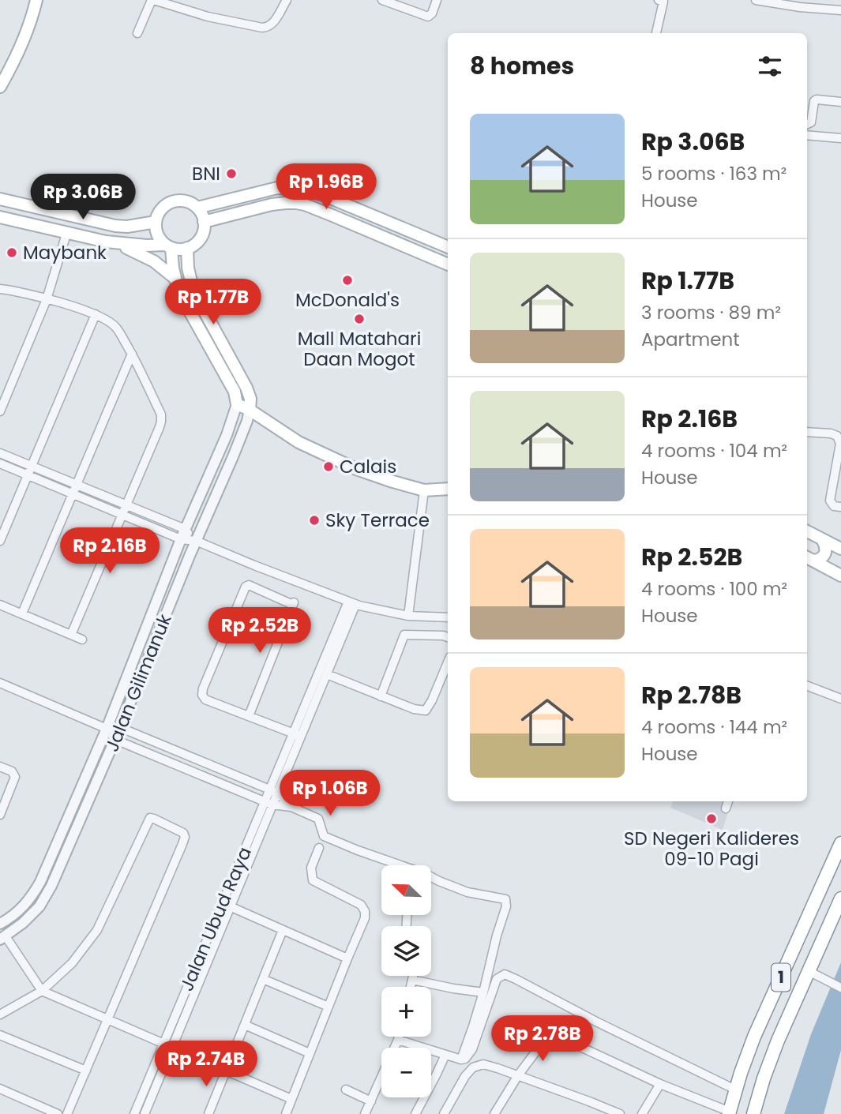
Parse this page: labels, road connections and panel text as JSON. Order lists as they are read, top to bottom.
{
  "streets": {
    "highway": ["1"],
    "street": ["Jalan Gilimanuk", "Jalan Ubud Raya"]
  },
  "places": [
    "BNI",
    "Maybank",
    "McDonald's",
    "Mall Matahari Daan Mogot",
    "Calais",
    "Sky Terrace",
    "SD Negeri Kalideres 09-10 Pagi"
  ],
  "north": "top left",
  "page": {
    "heading": "8 homes",
    "list": [
      {
        "name": "Rp 3.06B",
        "note": "5 rooms · 163 m² · House"
      },
      {
        "name": "Rp 1.77B",
        "note": "3 rooms · 89 m² · Apartment"
      },
      {
        "name": "Rp 2.16B",
        "note": "4 rooms · 104 m² · House"
      },
      {
        "name": "Rp 2.52B",
        "note": "4 rooms · 100 m² · House"
      },
      {
        "name": "Rp 2.78B",
        "note": "4 rooms · 144 m² · House"
      }
    ],
    "price": [
      "Rp 1.96B",
      "Rp 3.06B",
      "Rp 1.77B",
      "Rp 2.16B",
      "Rp 2.52B",
      "Rp 1.06B",
      "Rp 2.78B",
      "Rp 2.74B"
    ],
    "map_buttons": ["+", "−"]
  }
}
